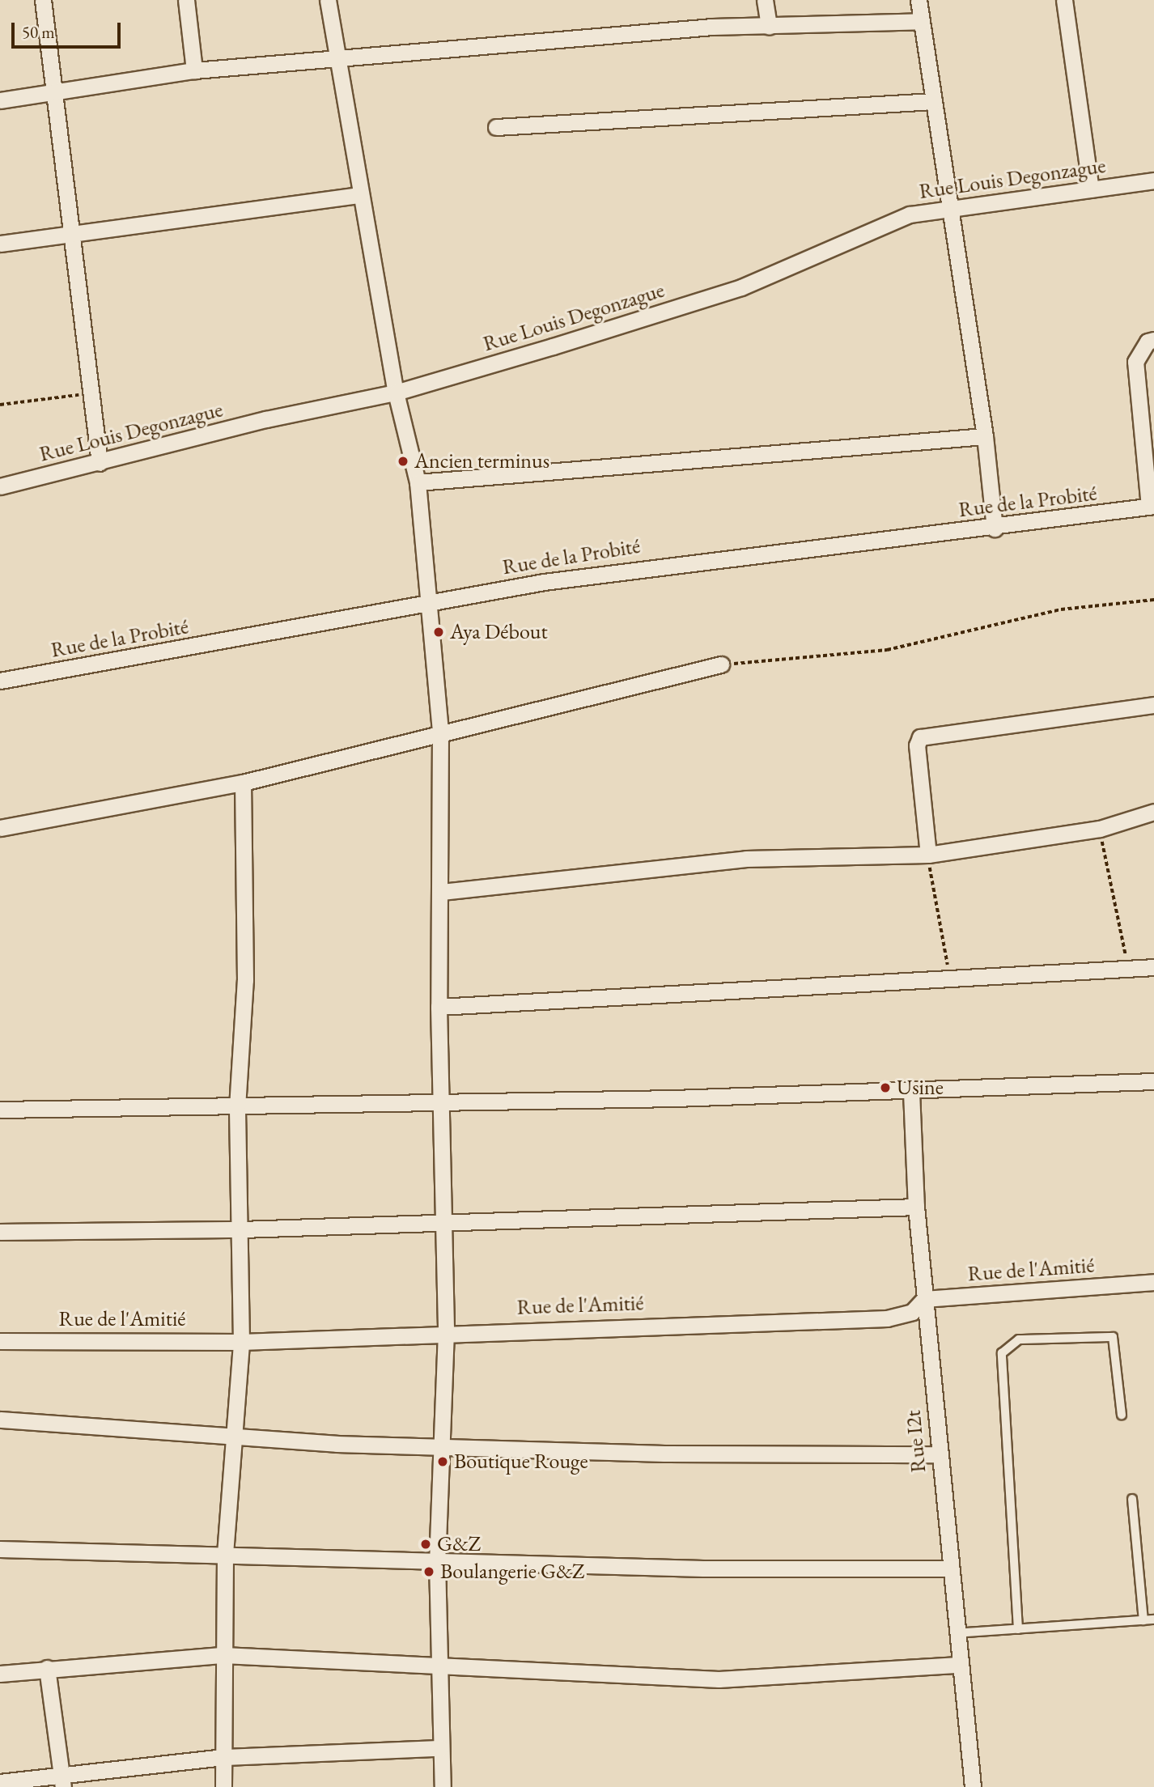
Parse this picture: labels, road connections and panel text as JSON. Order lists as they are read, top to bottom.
{
  "streets": {
    "street": [
      "Rue Louis Degonzague",
      "Rue de la Probité",
      "Rue de l'Amitié",
      "Rue I2t"
    ]
  },
  "crossings": [
    ["Rue de l'Amitié", "Rue I2t"]
  ],
  "places": [
    "Ancien terminus",
    "Aya Débout",
    "Usine",
    "Boutique Rouge",
    "G&Z",
    "Boulangerie G&Z"
  ],
  "scale_bar": "50 m"
}
